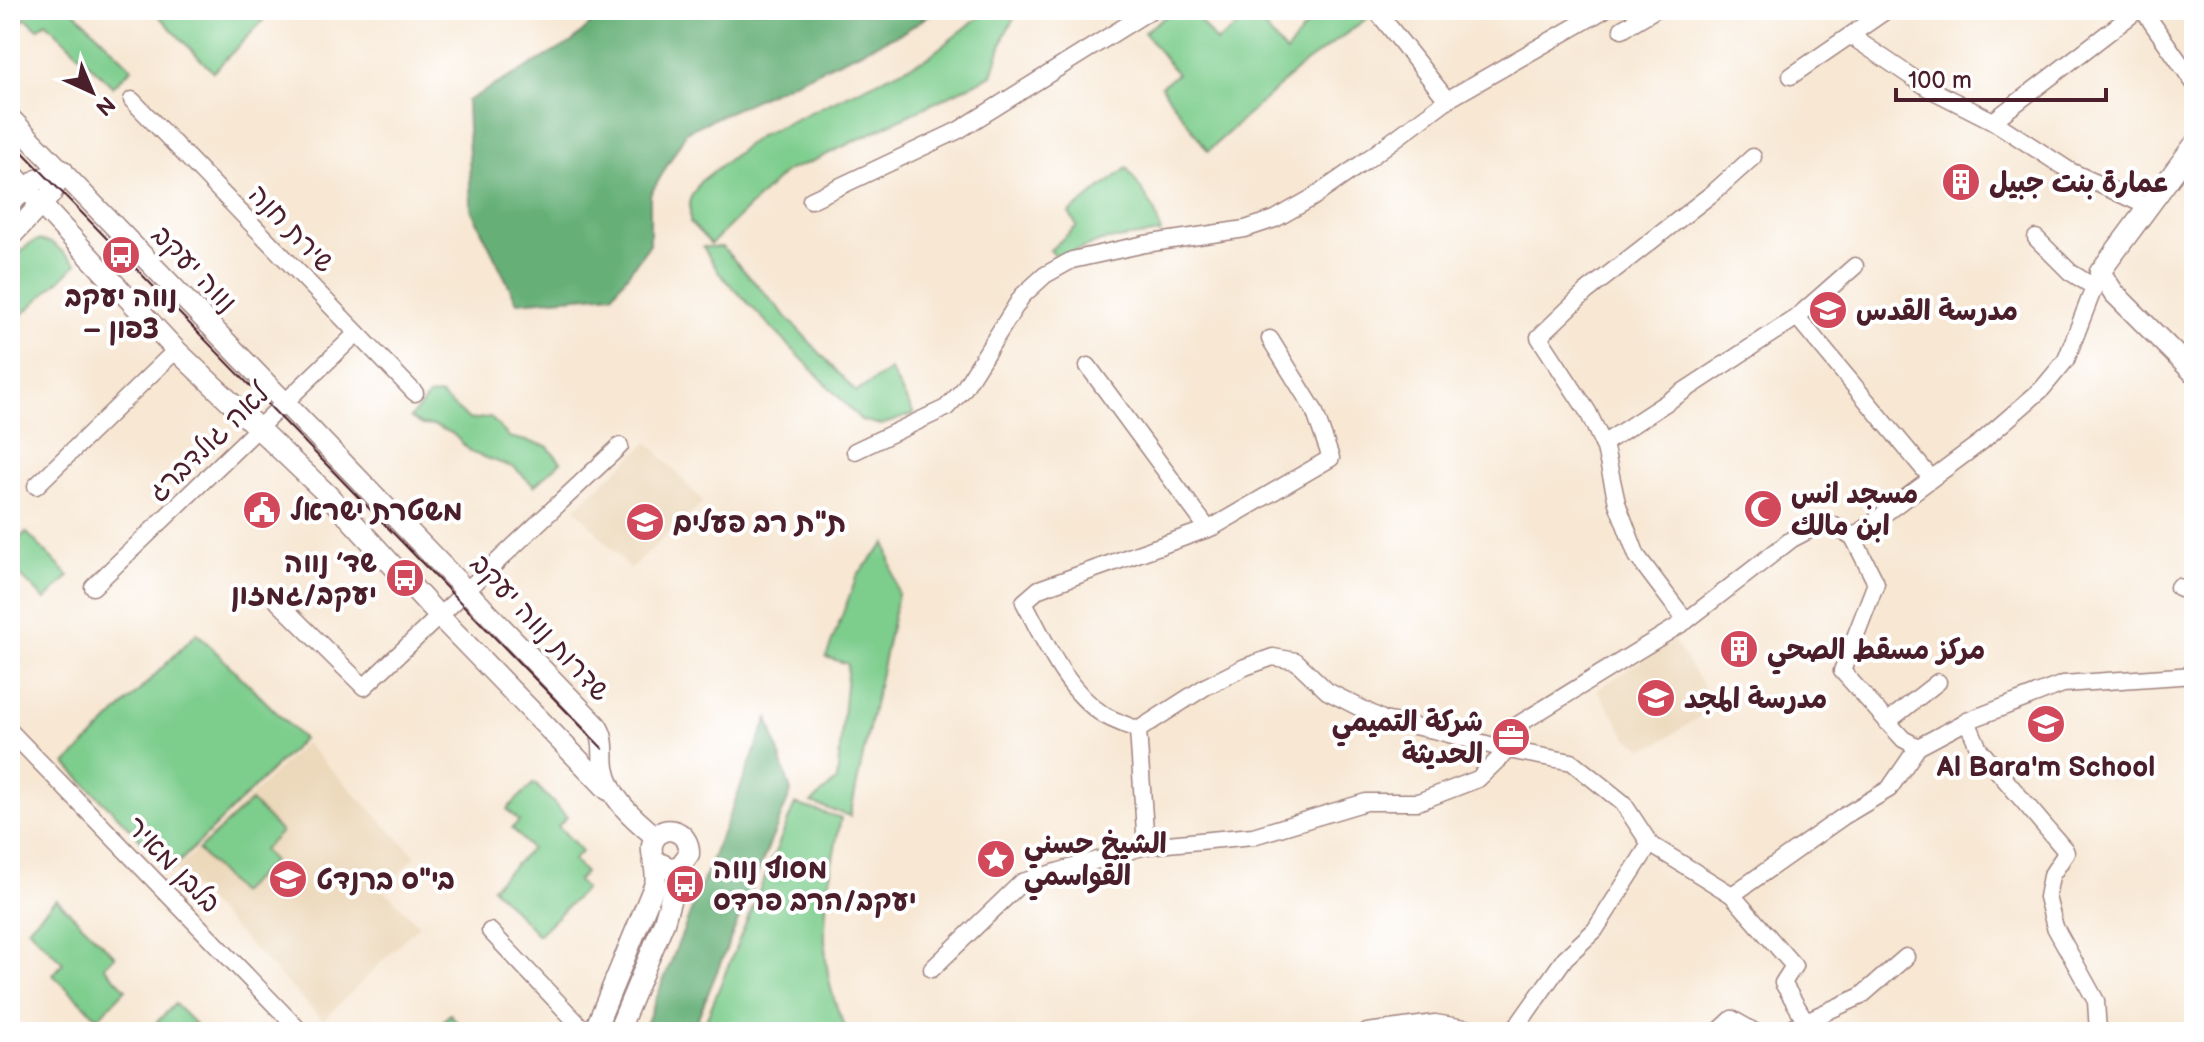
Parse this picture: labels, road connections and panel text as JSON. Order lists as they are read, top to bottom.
{
  "streets": {
    "street": [
      "שירת חנה",
      "נווה יעקב",
      "לאה גולדברג",
      "שדרות נווה יעקב",
      "בלבן מאיר"
    ]
  },
  "crossings": [
    ["שירת חנה", "לאה גולדברג"],
    ["נווה יעקב", "לאה גולדברג"],
    ["נווה יעקב", "שדרות נווה יעקב"],
    ["לאה גולדברג", "שדרות נווה יעקב"]
  ],
  "places": {
    "building": ["عمارة بنت جبيل", "مركز مسقط الصحي"],
    "bus stop": ["נווה יעקב – צפון", "שד׳ נווה יעקב/גמזון", "מסוף נווה יעקב/הרב פרדס"],
    "school or university": [
      "مدرسة القدس",
      "ת\"ת רב פעלים",
      "مدرسة المجد",
      "Al Bara'm School",
      "בי\"ס ברנדט"
    ],
    "mosque": ["مسجد انس ابن مالك"],
    "public building": ["משטרת ישראל"],
    "office": ["شركة التميمي الحديثة"],
    "place": ["الشيخ حسني القواسمي"]
  },
  "scale_bar": "100 m",
  "north": "bottom right"
}
